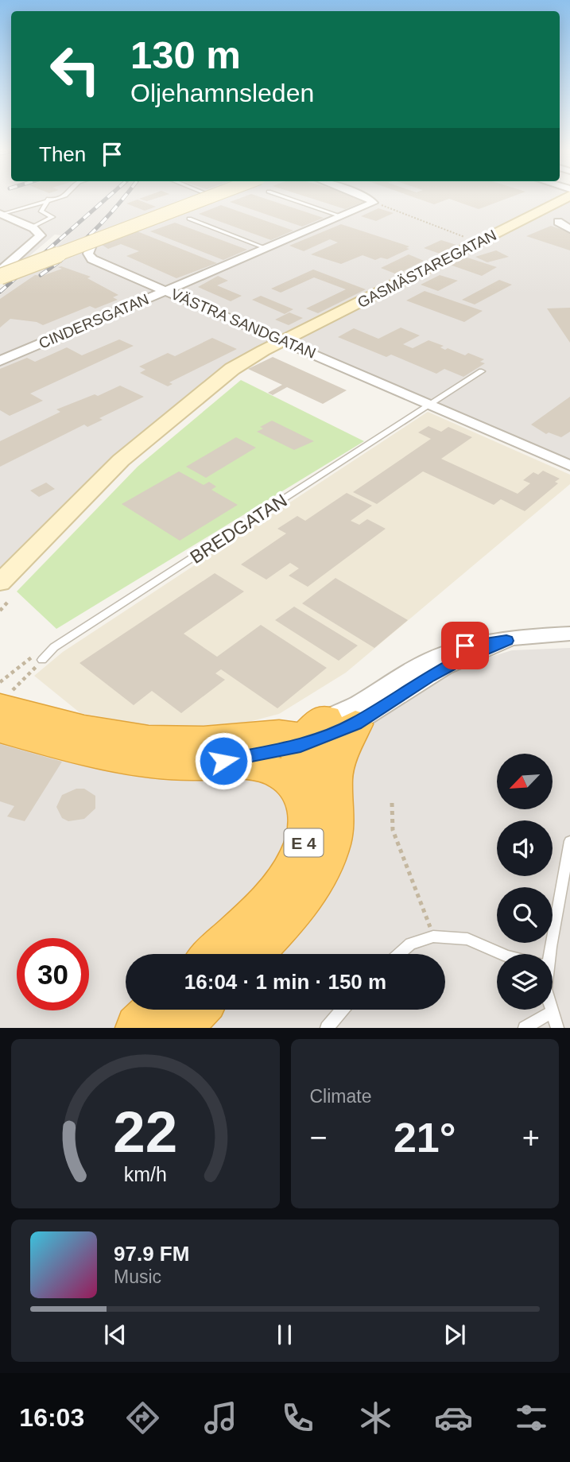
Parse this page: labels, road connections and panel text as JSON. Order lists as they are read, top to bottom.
{
  "streets": {
    "highway": ["E 4"],
    "main road": ["GASMÄSTAREGATAN"],
    "street": ["CINDERSGATAN", "VÄSTRA SANDGATAN"],
    "lane": ["BREDGATAN"]
  },
  "crossings": [
    ["GASMÄSTAREGATAN", "VÄSTRA SANDGATAN"],
    ["CINDERSGATAN", "VÄSTRA SANDGATAN"],
    ["VÄSTRA SANDGATAN", "BREDGATAN"]
  ],
  "north": "bottom left",
  "page": {
    "turn": ["130 m", "Oljehamnsleden"],
    "then": "Then",
    "limit": "30",
    "trip": "16:04 · 1 min · 150 m",
    "tile": "Climate",
    "heat": ["−", "21°", "+"],
    "song": ["97.9 FM", "Music"],
    "tabs": "16:03",
    "gauge": ["22", "km/h"]
  }
}
